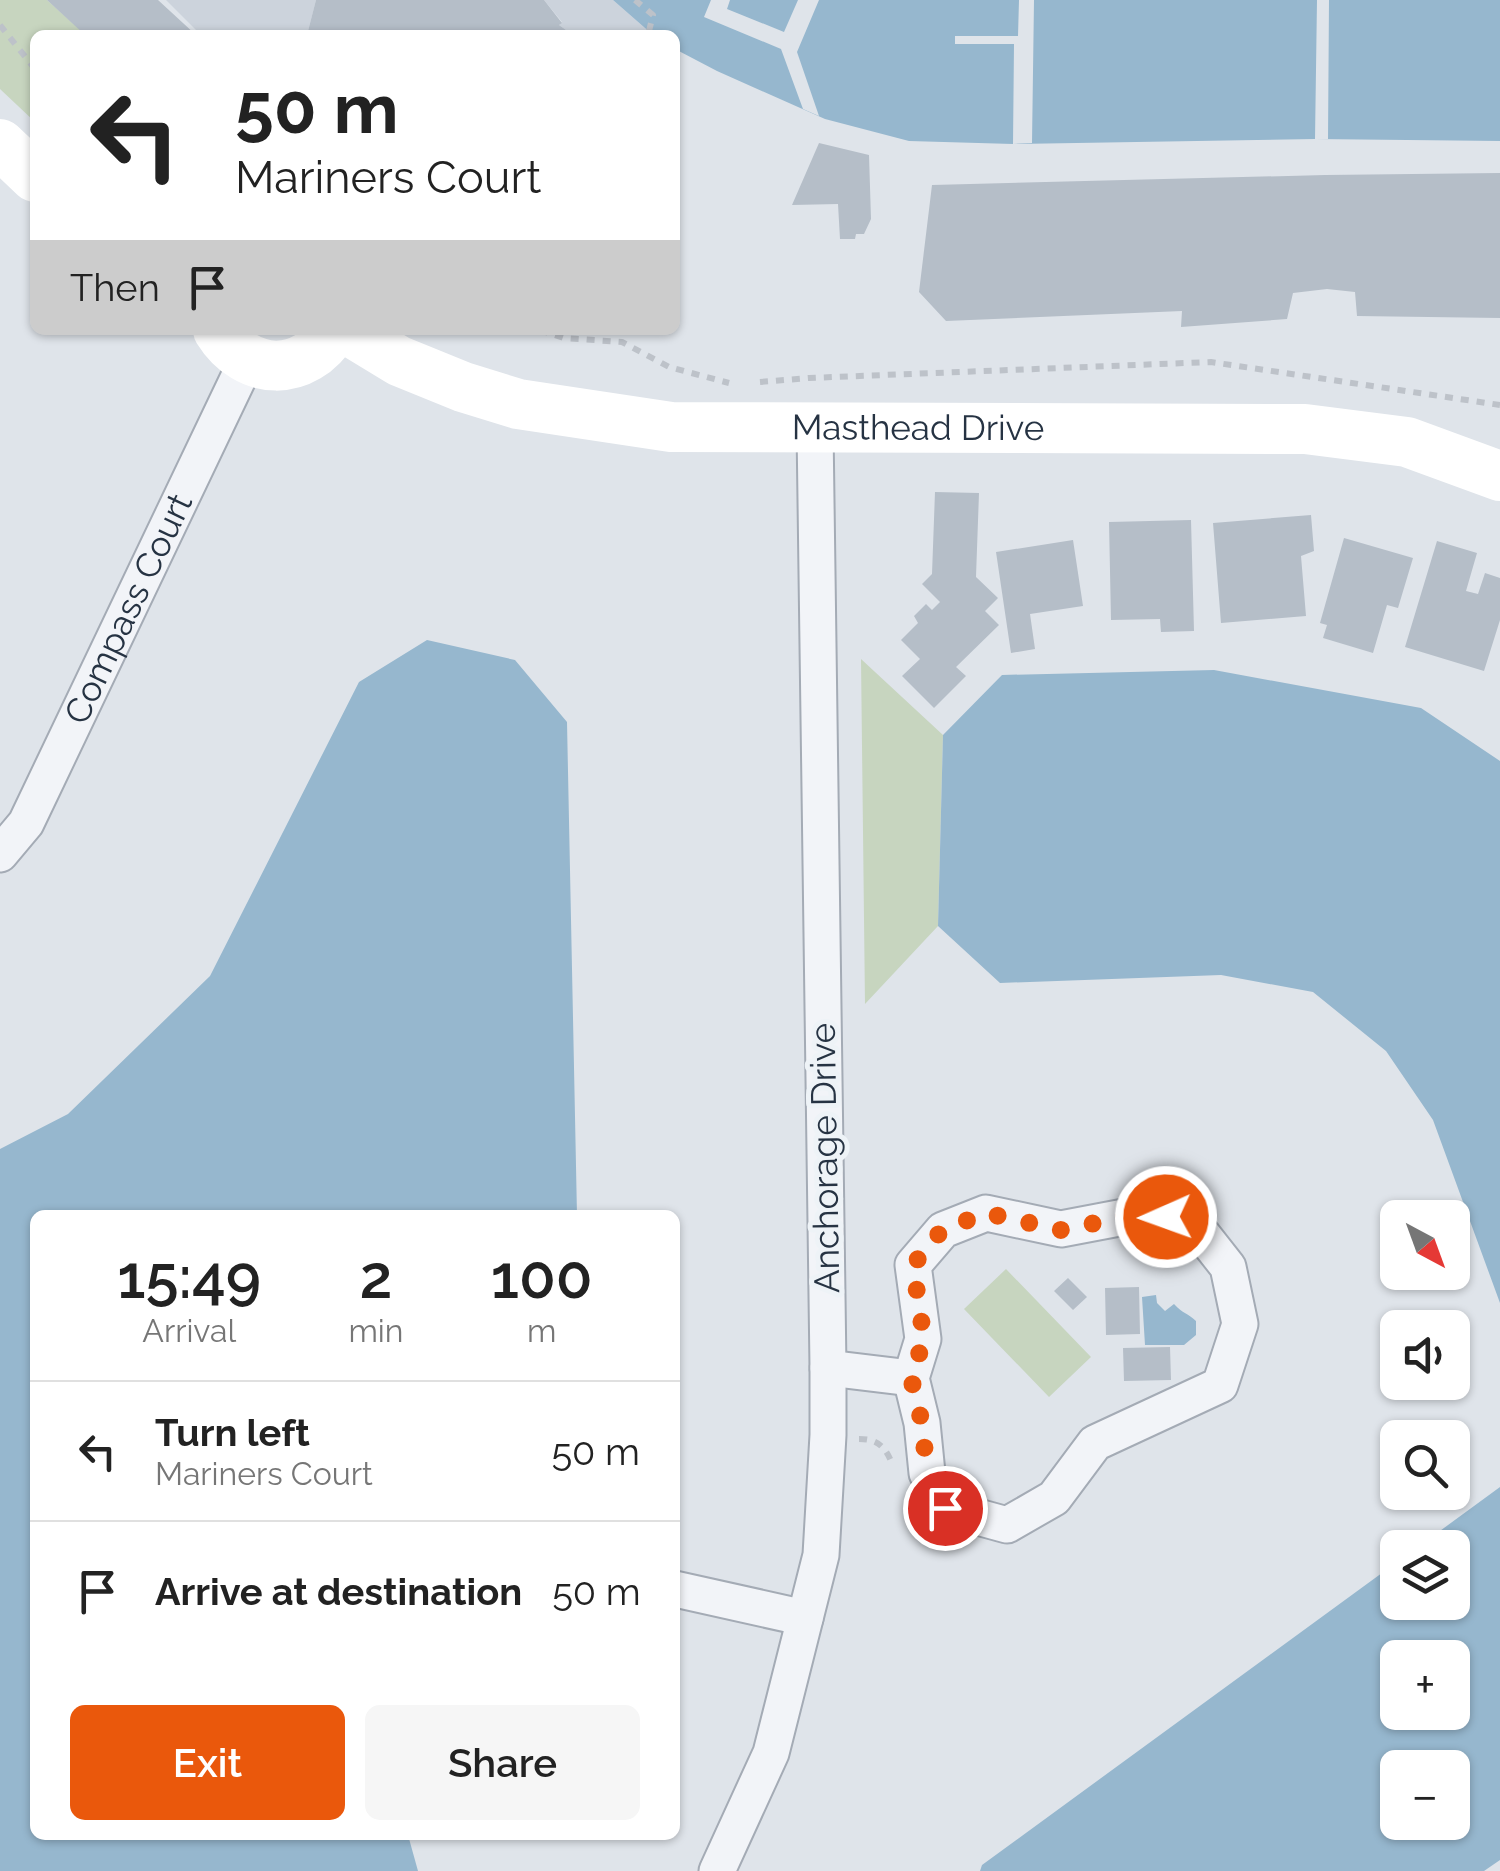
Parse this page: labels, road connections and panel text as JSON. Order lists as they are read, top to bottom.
{
  "streets": {
    "street": ["Masthead Drive", "Compass Court", "Anchorage Drive"]
  },
  "crossings": [
    ["Masthead Drive", "Anchorage Drive"]
  ],
  "north": "bottom right",
  "page": {
    "turn": ["50 m", "Mariners Court"],
    "then": "Then",
    "map_buttons": ["+", "−"],
    "eta": [
      "15:49",
      "Arrival",
      "2",
      "min",
      "100",
      "m"
    ],
    "list": [
      {
        "name": "Turn left",
        "note": "Mariners Court",
        "value": "50 m"
      },
      {
        "name": "Arrive at destination",
        "value": "50 m"
      }
    ],
    "buttons": ["Exit", "Share"]
  }
}
